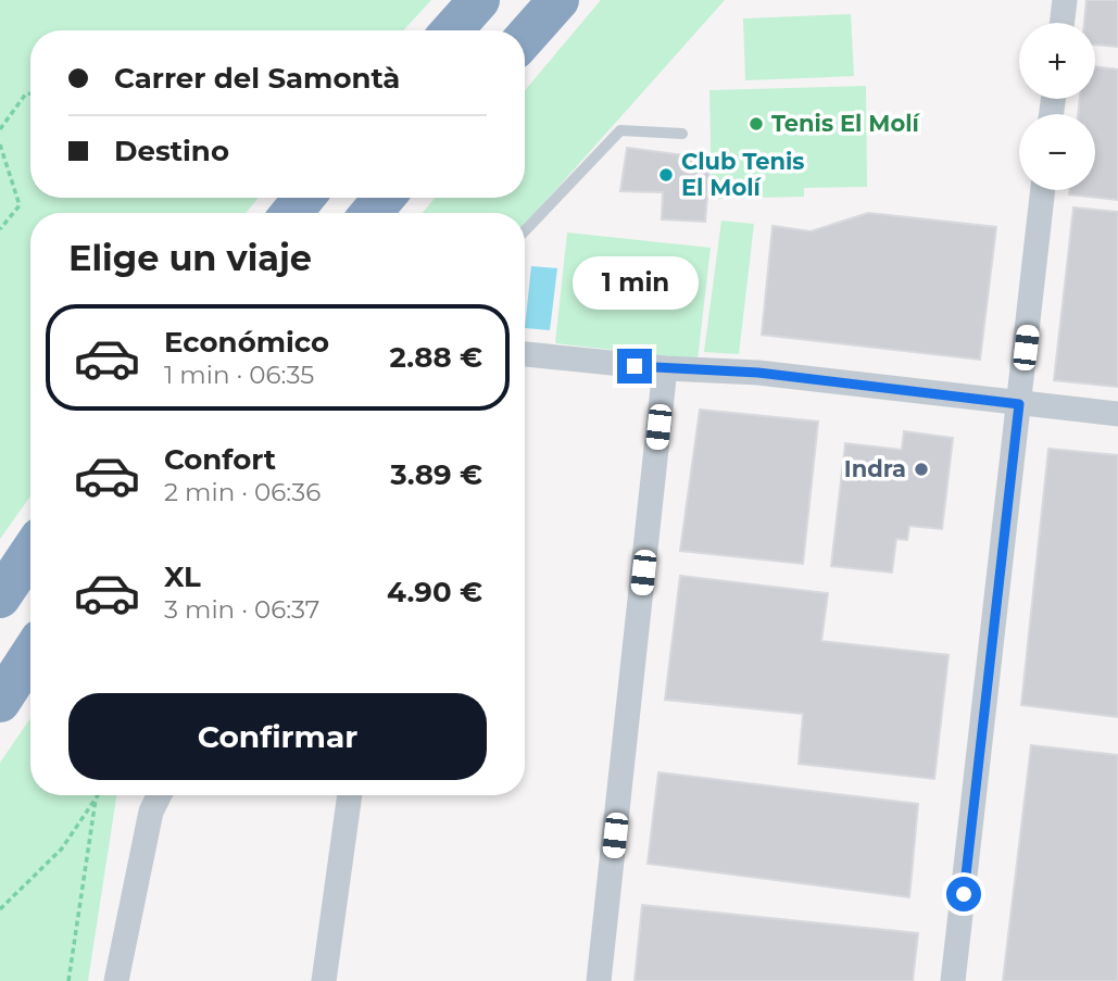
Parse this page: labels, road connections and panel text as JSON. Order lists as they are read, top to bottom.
{
  "places": ["Tenis El Molí", "Club Tenis El Molí", "Indra"],
  "page": {
    "map_buttons": ["+", "−"],
    "banner": ["Carrer del Samontà", "Destino"],
    "heading": "Elige un viaje",
    "bubble": "1 min",
    "list": [
      {
        "name": "Económico",
        "note": "1 min · 06:35",
        "value": "2.88 €"
      },
      {
        "name": "Confort",
        "note": "2 min · 06:36",
        "value": "3.89 €"
      },
      {
        "name": "XL",
        "note": "3 min · 06:37",
        "value": "4.90 €"
      }
    ],
    "buttons": "Confirmar"
  }
}
